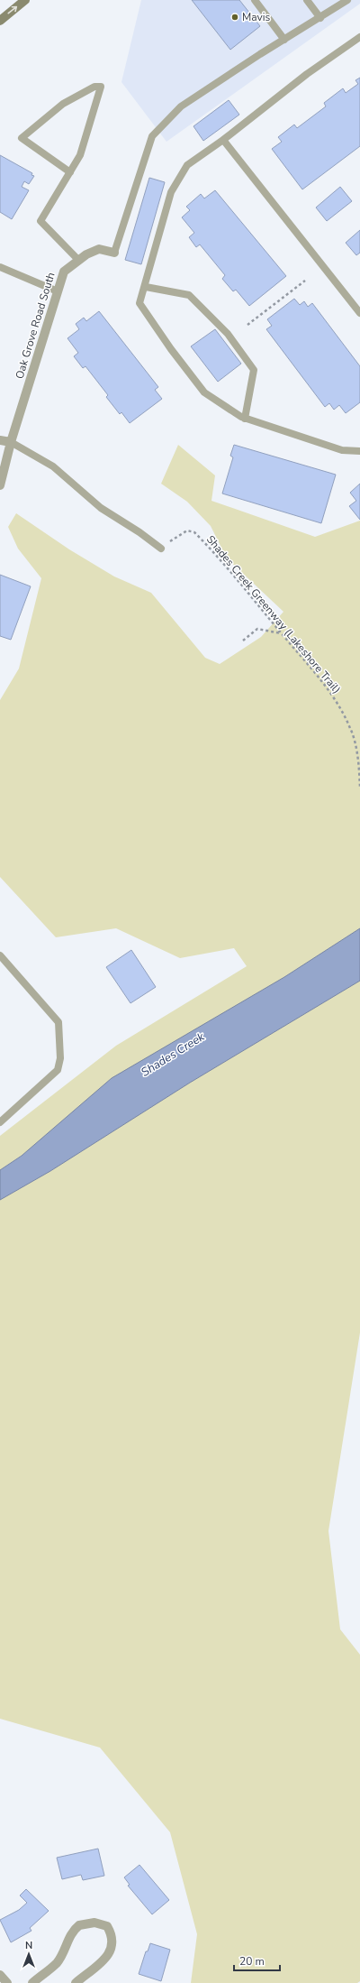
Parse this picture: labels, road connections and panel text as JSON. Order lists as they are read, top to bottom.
{
  "streets": {
    "street": ["Oak Grove Road South"],
    "path": ["Shades Creek Greenway (Lakeshore Trail)"]
  },
  "water": ["Shades Creek"],
  "places": ["Mavis"],
  "scale_bar": "20 m",
  "north": "top"
}
